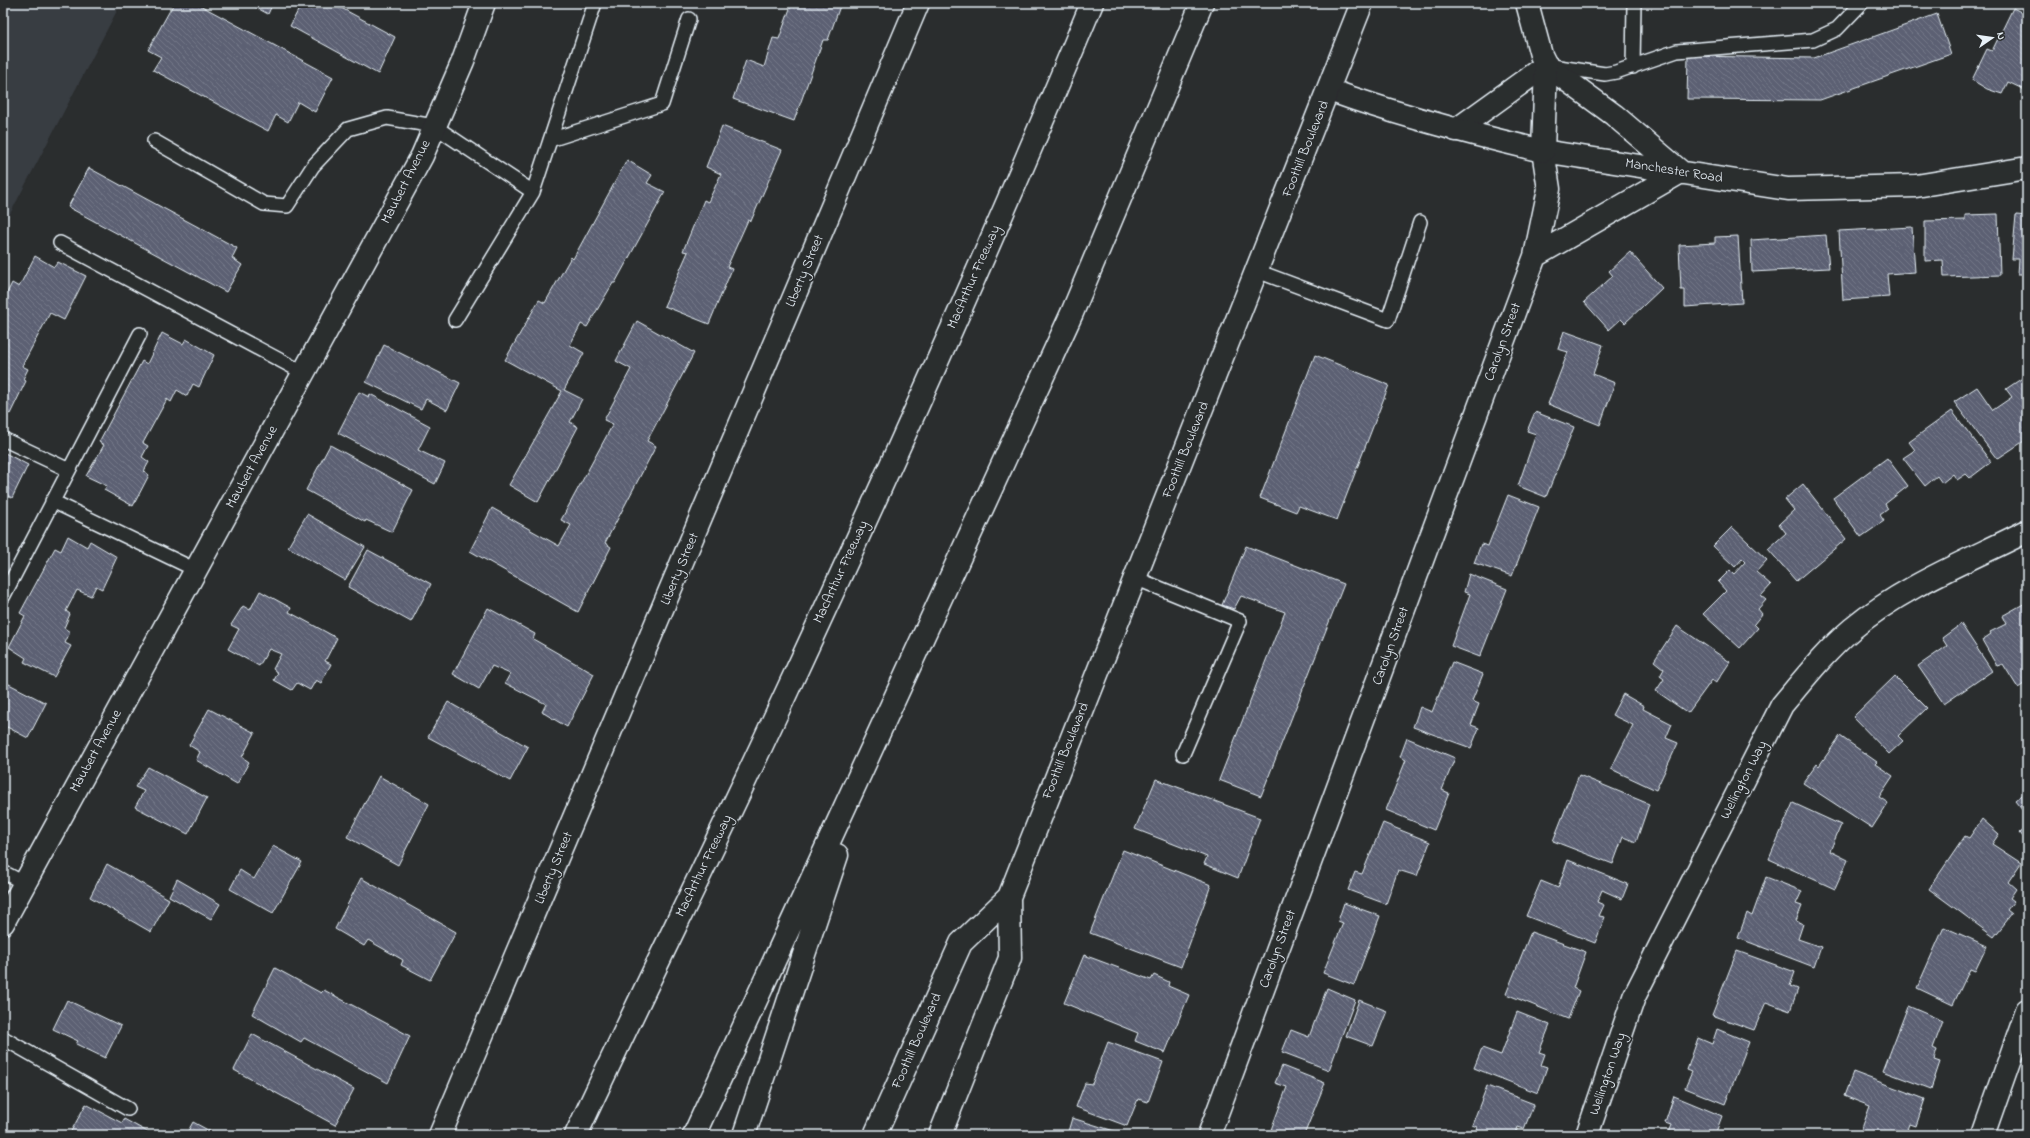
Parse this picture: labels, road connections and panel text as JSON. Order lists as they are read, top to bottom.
{
  "streets": {
    "main road": [
      "Foothill Boulevard",
      "Manchester Road",
      "Maubert Avenue",
      "Liberty Street",
      "MacArthur Freeway",
      "Carolyn Street",
      "Wellington Way"
    ]
  },
  "crossings": [
    ["Foothill Boulevard", "Manchester Road"],
    ["Manchester Road", "Carolyn Street"]
  ],
  "north": "right"
}
